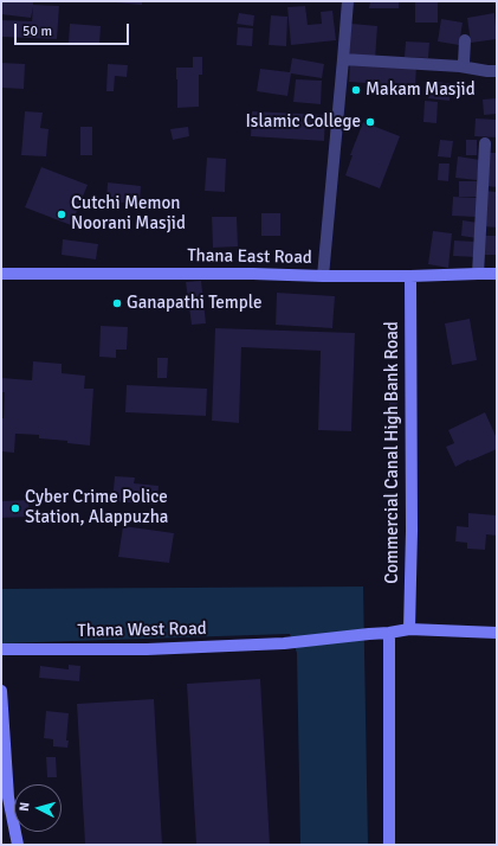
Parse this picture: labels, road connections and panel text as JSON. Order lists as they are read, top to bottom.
{
  "streets": {
    "main road": ["Thana East Road", "Commercial Canal High Bank Road", "Thana West Road"]
  },
  "crossings": [
    ["Thana East Road", "Commercial Canal High Bank Road"]
  ],
  "places": [
    "Makam Masjid",
    "Islamic College",
    "Cutchi Memon Noorani Masjid",
    "Ganapathi Temple",
    "Cyber Crime Police Station, Alappuzha"
  ],
  "scale_bar": "50 m",
  "north": "left"
}
